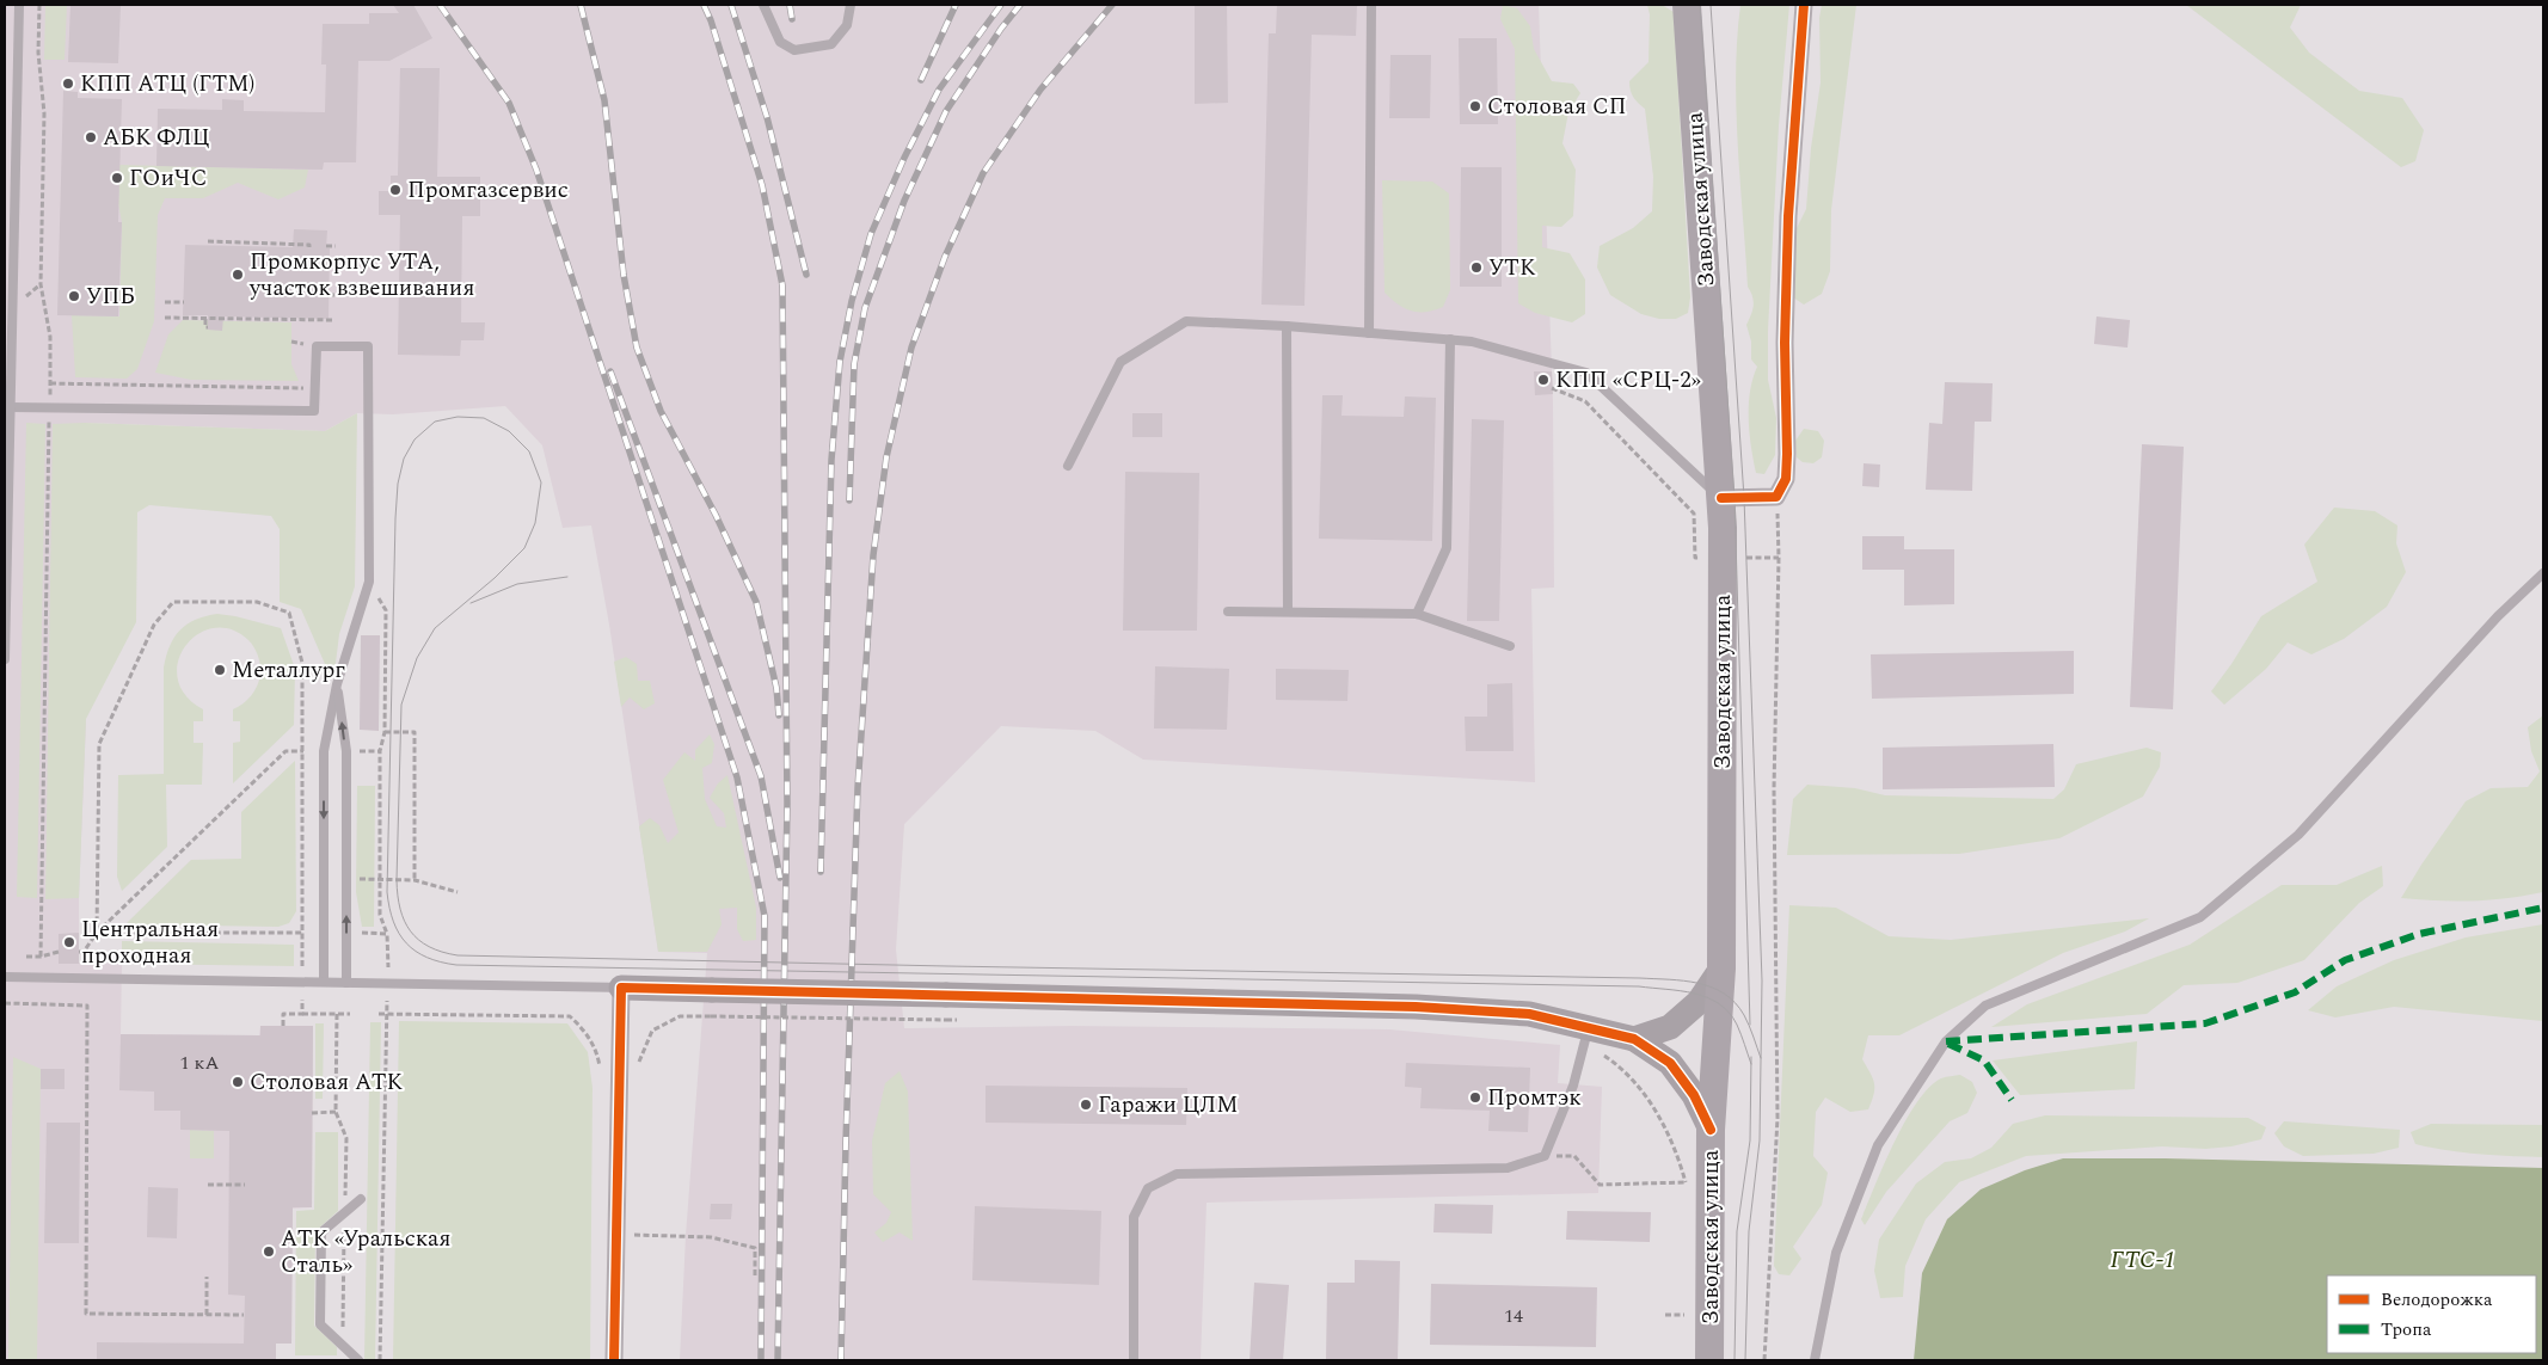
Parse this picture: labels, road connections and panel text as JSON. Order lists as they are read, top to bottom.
{
  "streets": {
    "main road": ["Заводская улица"]
  },
  "water": ["ГТС-1"],
  "places": [
    "КПП АТЦ (ГТМ)",
    "Столовая СП",
    "АБК ФЛЦ",
    "ГОиЧС",
    "Промгазсервис",
    "УТК",
    "Промкорпус УТА, участок взвешивания",
    "УПБ",
    "КПП «СРЦ-2»",
    "Металлург",
    "Центральная проходная",
    "Столовая АТК",
    "Промтэк",
    "Гаражи ЦЛМ",
    "АТК «Уральская Сталь»"
  ],
  "house_numbers": ["1 кА", "14"],
  "legend": ["Велодорожка", "Тропа"]
}
